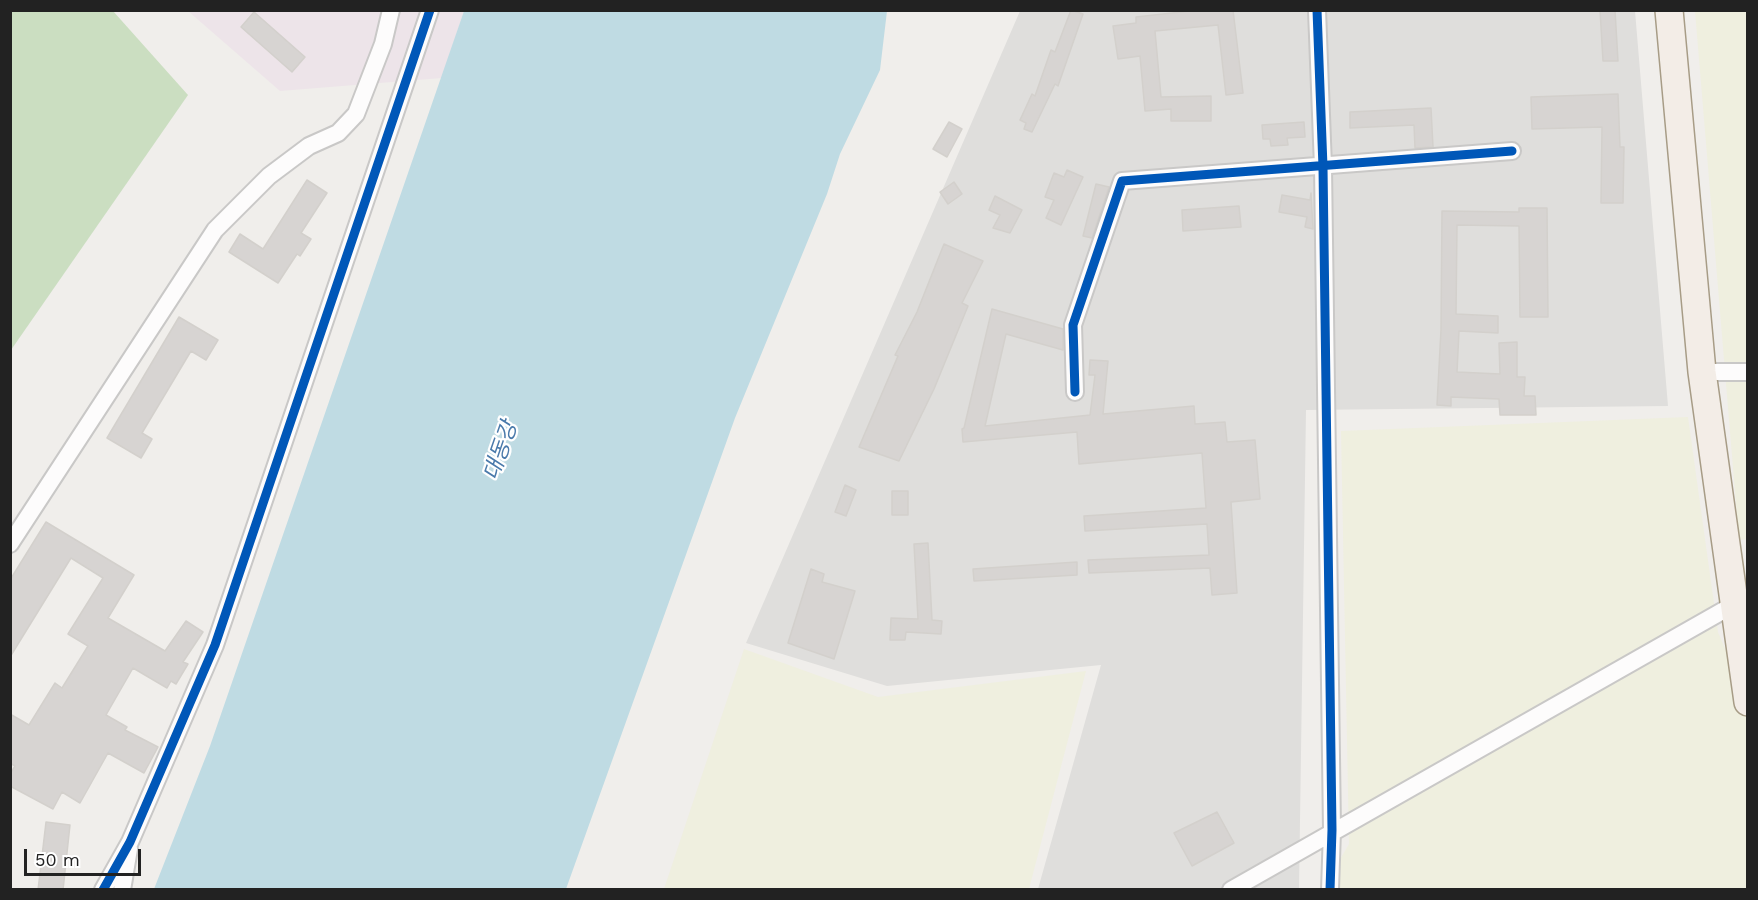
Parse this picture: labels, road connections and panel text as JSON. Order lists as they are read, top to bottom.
{
  "water": ["대동강"],
  "scale_bar": "50 m"
}
